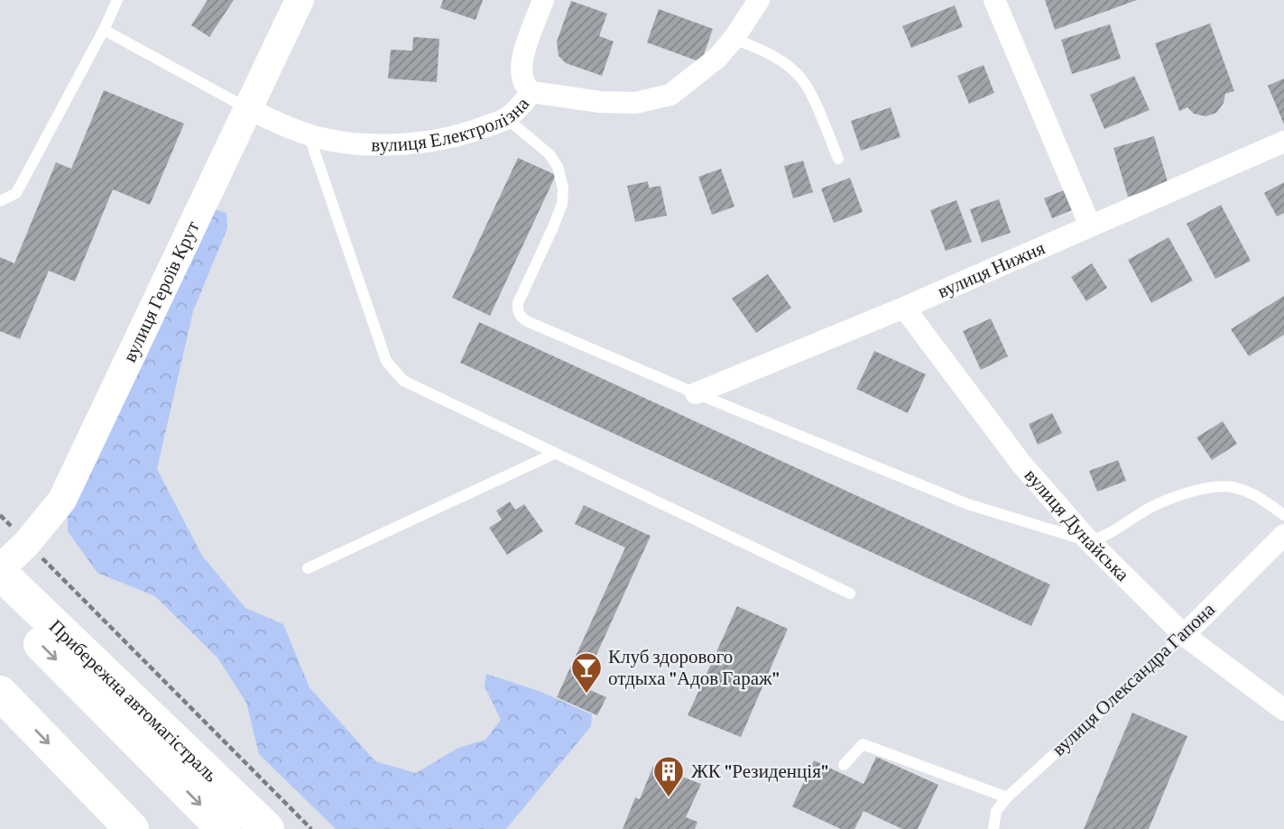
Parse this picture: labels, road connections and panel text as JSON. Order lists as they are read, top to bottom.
{
  "streets": {
    "main road": ["Прибережна автомагістраль"],
    "street": [
      "вулиця Електролізна",
      "вулиця Нижня",
      "вулиця Героїв Крут",
      "вулиця Дунайська",
      "вулиця Олександра Гапона"
    ]
  },
  "crossings": [
    ["вулиця Електролізна", "вулиця Героїв Крут"],
    ["вулиця Нижня", "вулиця Дунайська"],
    ["вулиця Героїв Крут", "Прибережна автомагістраль"],
    ["вулиця Дунайська", "вулиця Олександра Гапона"]
  ],
  "places": {
    "bar": ["Клуб здорового отдыха \"Адов Гараж\""],
    "building": ["ЖК \"Резиденція\""]
  }
}
